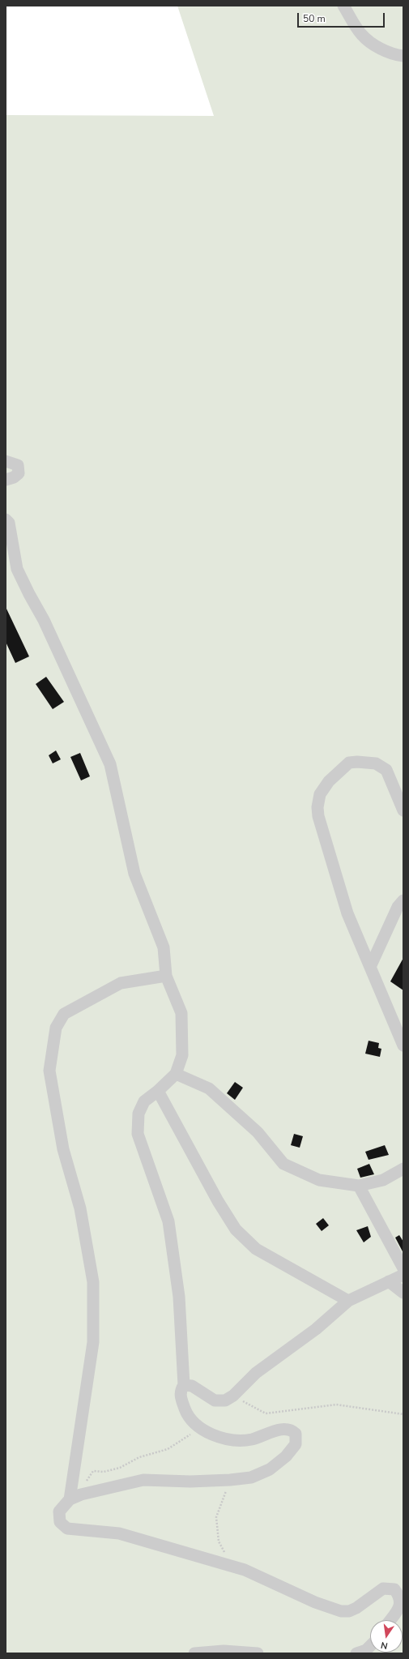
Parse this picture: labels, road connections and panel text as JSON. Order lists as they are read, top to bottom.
{
  "scale_bar": "50 m",
  "north": "bottom"
}
